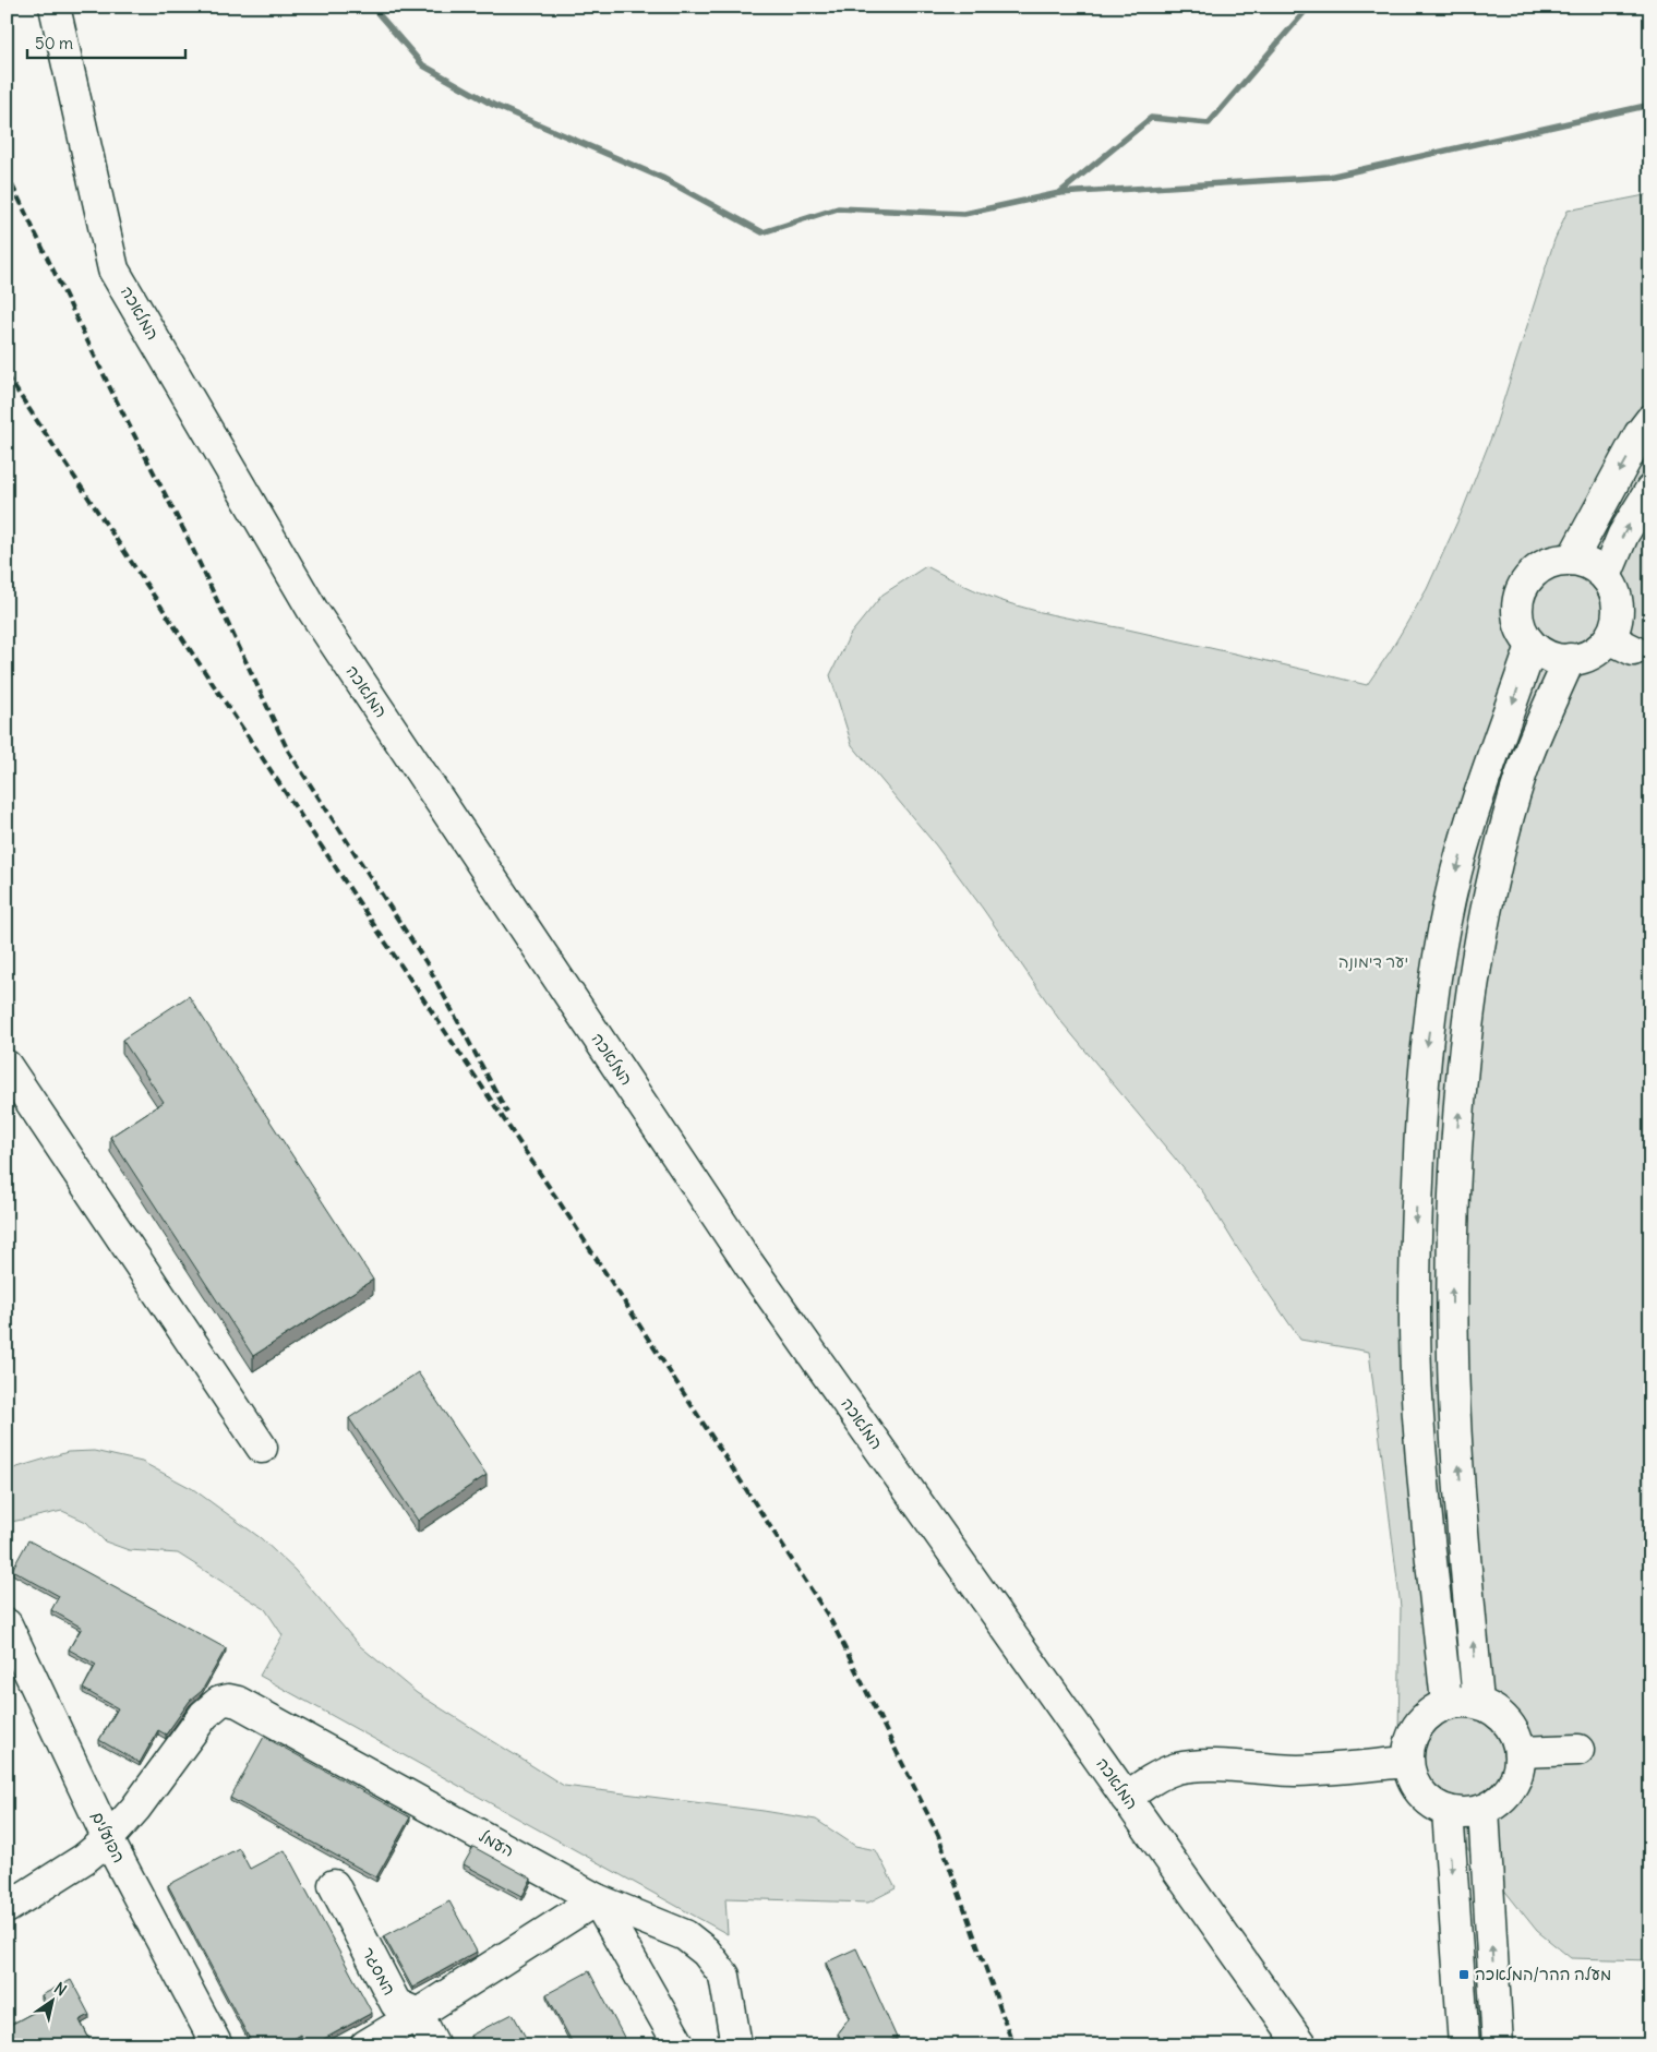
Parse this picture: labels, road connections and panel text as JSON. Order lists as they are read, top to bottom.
{
  "streets": {
    "street": [
      "המלאכה",
      "הפועלים",
      "העמל",
      "המסגר"
    ]
  },
  "crossings": [
    ["הפועלים", "העמל"]
  ],
  "parks": ["יער דימונה"],
  "places": {
    "transit": ["מעלה ההר/המלאכה"]
  },
  "scale_bar": "50 m",
  "north": "top right"
}
